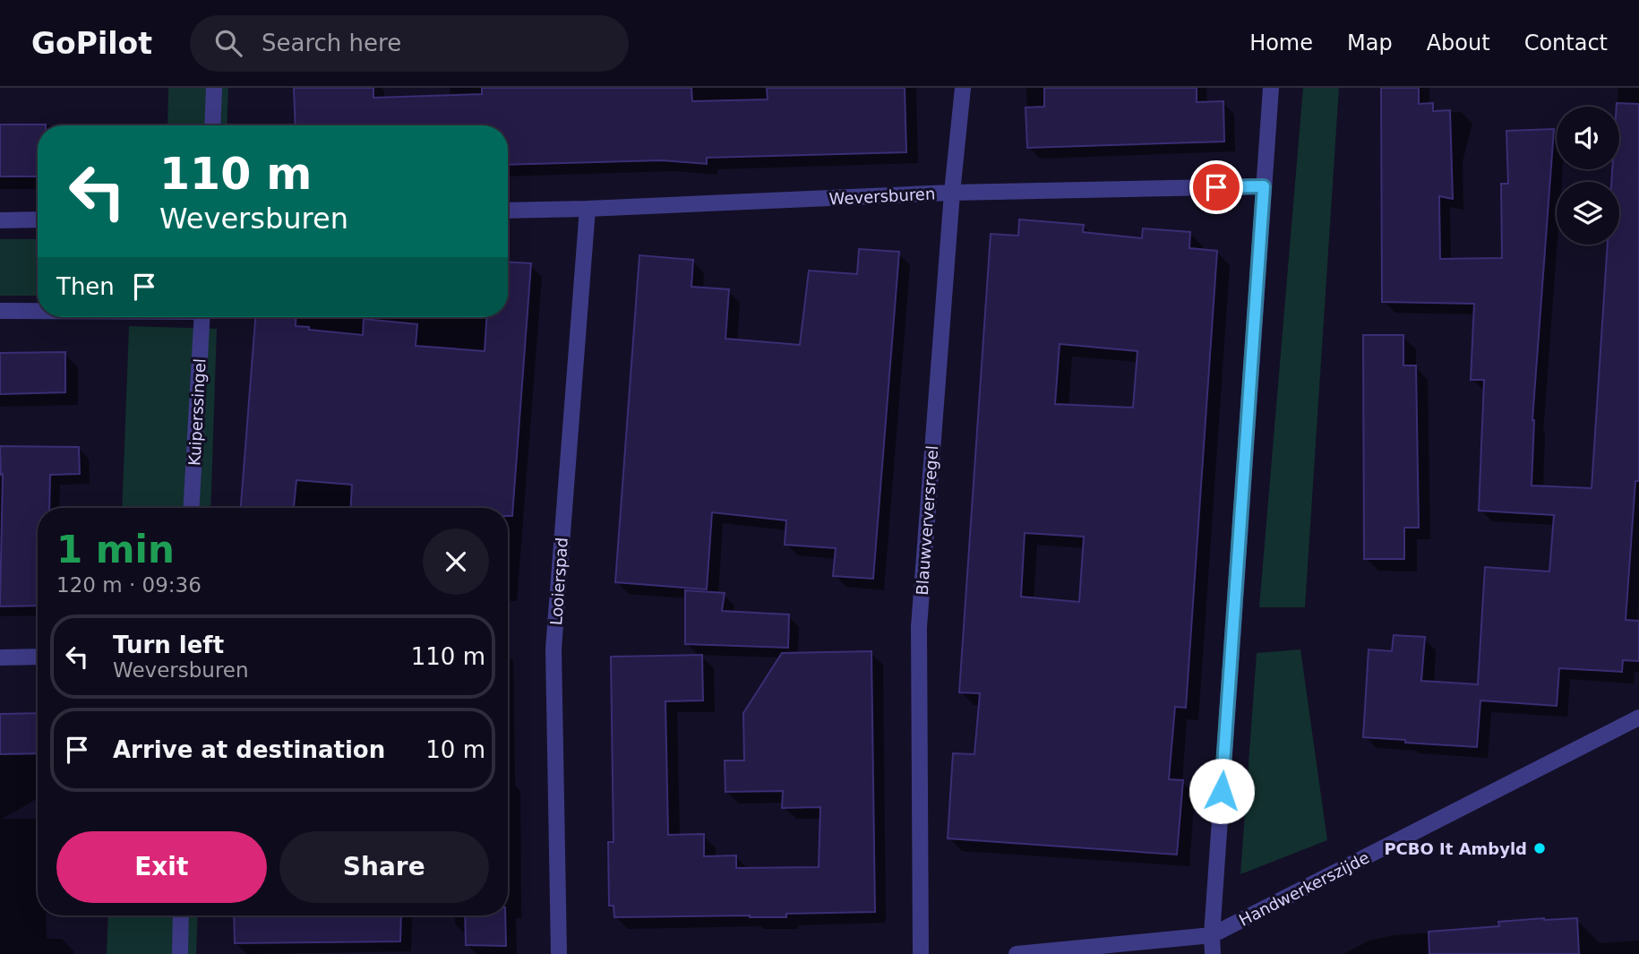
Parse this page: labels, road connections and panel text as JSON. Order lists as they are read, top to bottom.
{
  "streets": {
    "street": [
      "Weversburen",
      "Kuiperssingel",
      "Blauwverversregel",
      "Looierspad",
      "Handwerkerszijde"
    ]
  },
  "crossings": [
    ["Weversburen", "Blauwverversregel"],
    ["Weversburen", "Looierspad"]
  ],
  "places": ["PCBO It Ambyld"],
  "page": {
    "header": "GoPilot",
    "search": "Search here",
    "nav": [
      "Home",
      "Map",
      "About",
      "Contact"
    ],
    "turn": ["110 m", "Weversburen"],
    "then": "Then",
    "heading": ["1 min", "120 m · 09:36"],
    "list": [
      {
        "name": "Turn left",
        "note": "Weversburen",
        "value": "110 m"
      },
      {
        "name": "Arrive at destination",
        "value": "10 m"
      }
    ],
    "buttons": ["Exit", "Share"]
  }
}
